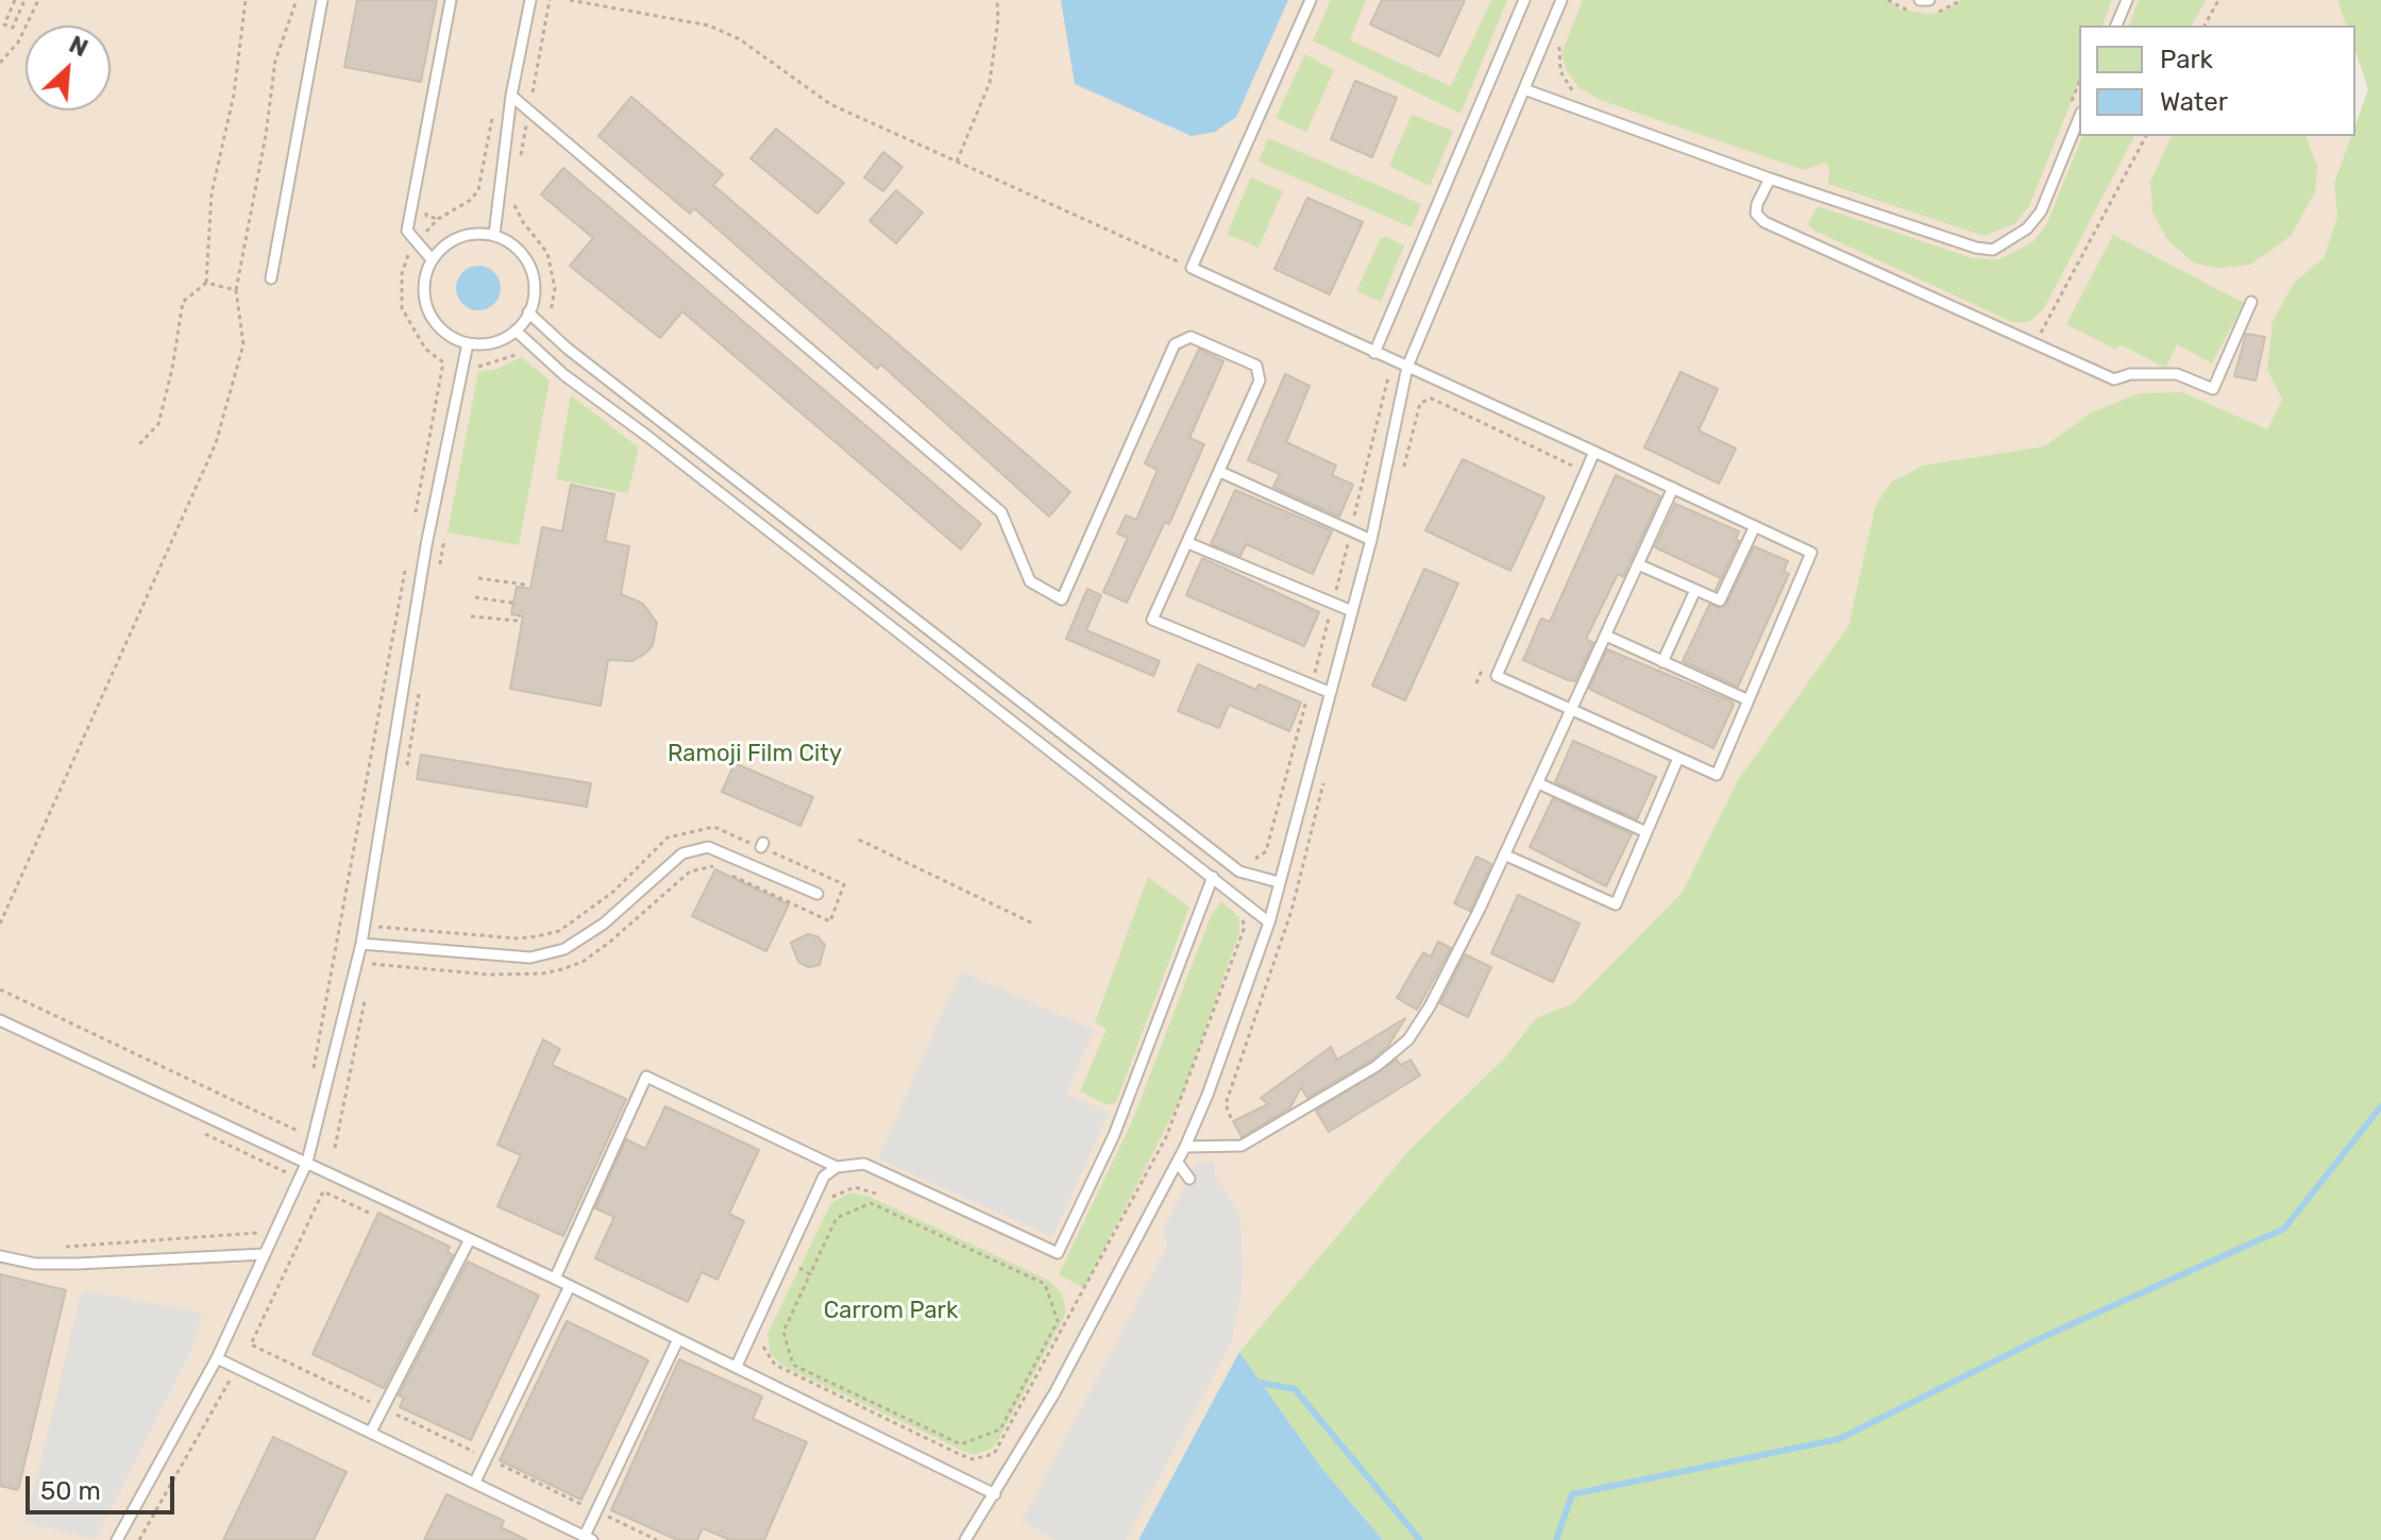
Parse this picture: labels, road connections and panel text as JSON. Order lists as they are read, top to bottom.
{
  "parks": ["Ramoji Film City", "Carrom Park"],
  "legend": ["Park", "Water"],
  "scale_bar": "50 m",
  "north": "top right"
}
